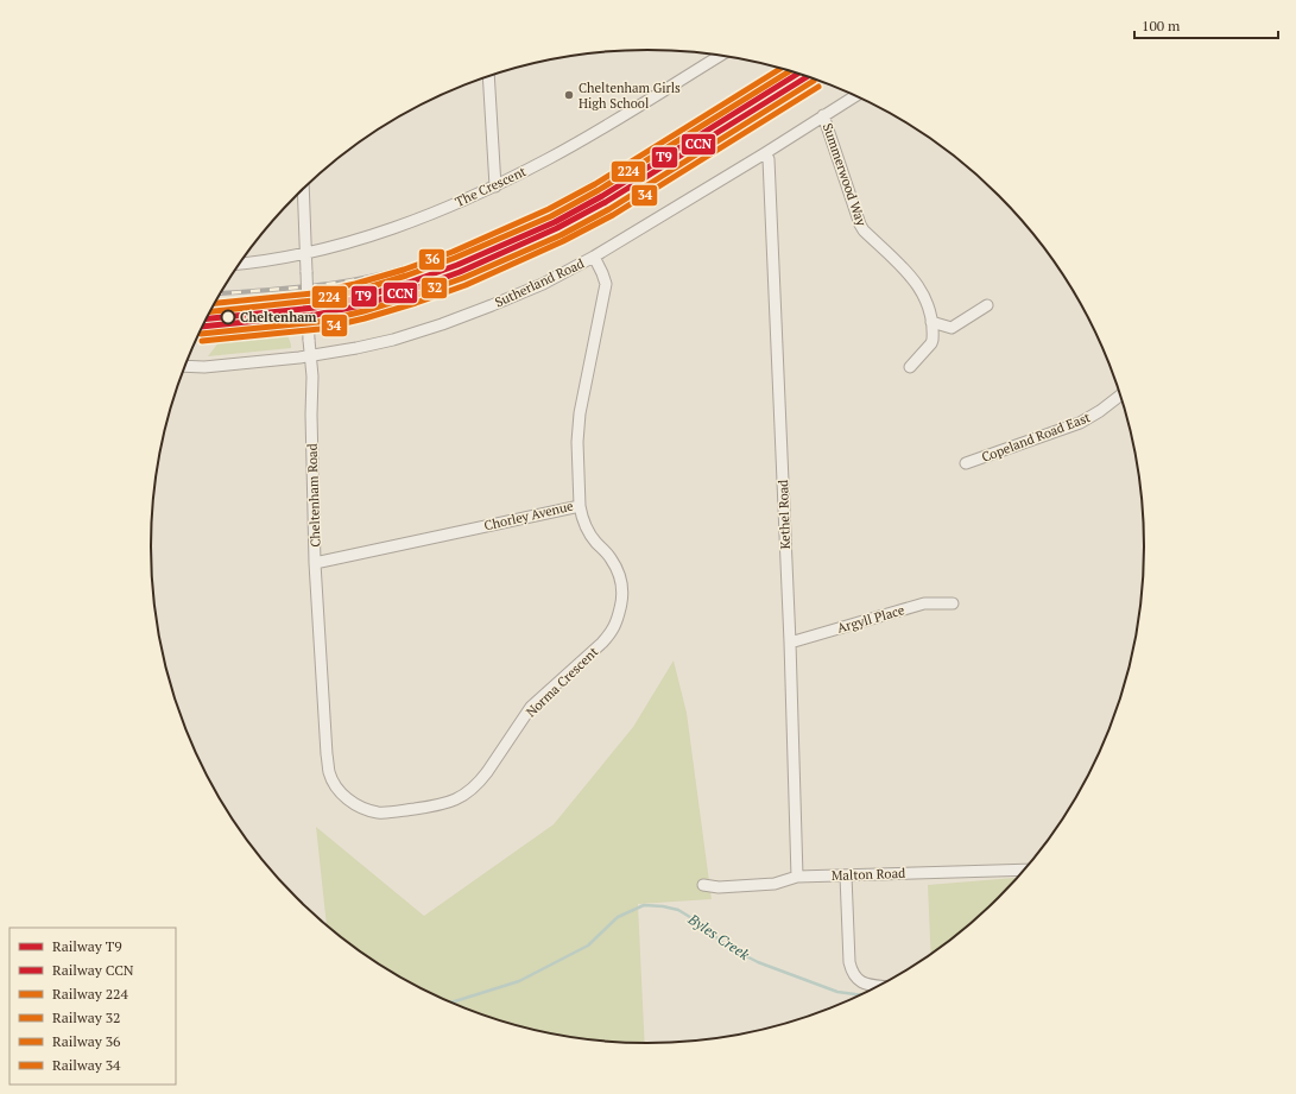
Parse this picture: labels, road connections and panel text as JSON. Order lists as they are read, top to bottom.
{
  "streets": {
    "street": [
      "Summerwood Way",
      "The Crescent",
      "Sutherland Road",
      "Copeland Road East",
      "Cheltenham Road",
      "Kethel Road",
      "Chorley Avenue",
      "Argyll Place",
      "Norma Crescent",
      "Malton Road"
    ]
  },
  "crossings": [
    ["Summerwood Way", "Sutherland Road"],
    ["The Crescent", "Cheltenham Road"],
    ["Sutherland Road", "Cheltenham Road"],
    ["Sutherland Road", "Kethel Road"],
    ["Sutherland Road", "Chorley Avenue"],
    ["Cheltenham Road", "Chorley Avenue"],
    ["Cheltenham Road", "Norma Crescent"],
    ["Kethel Road", "Argyll Place"],
    ["Kethel Road", "Malton Road"],
    ["Chorley Avenue", "Norma Crescent"]
  ],
  "water": ["Byles Creek"],
  "places": ["Cheltenham Girls High School", "Cheltenham"],
  "lines": [
    "rail line 36",
    "rail line 224",
    "rail line T9",
    "rail line CCN",
    "rail line 32",
    "rail line 34"
  ],
  "legend": [
    "Railway T9",
    "Railway CCN",
    "Railway 224",
    "Railway 32",
    "Railway 36",
    "Railway 34"
  ],
  "scale_bar": "100 m"
}
